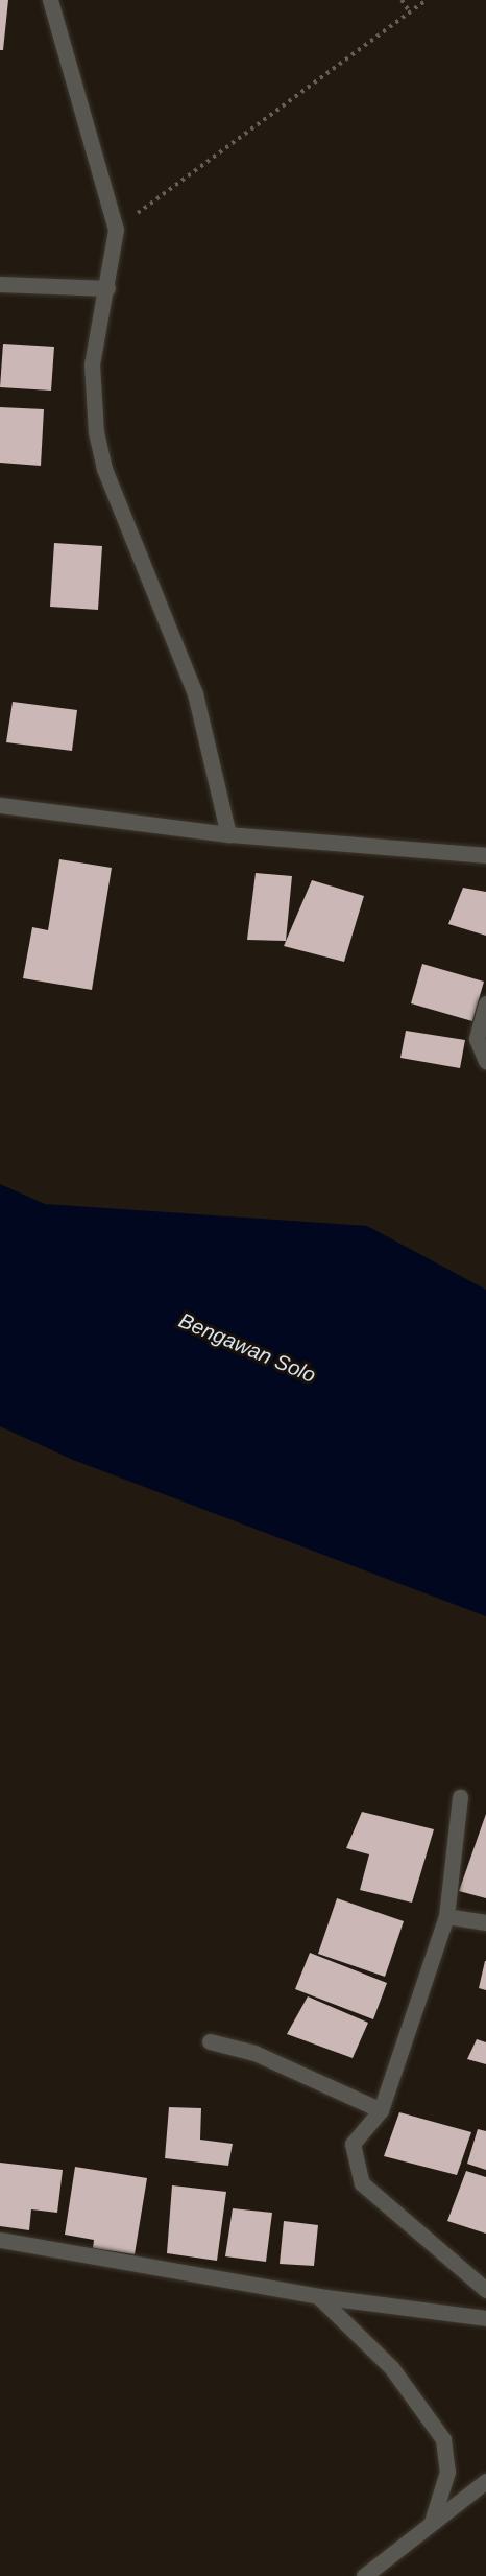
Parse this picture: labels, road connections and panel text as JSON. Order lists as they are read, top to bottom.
{
  "water": ["Bengawan Solo"]
}
